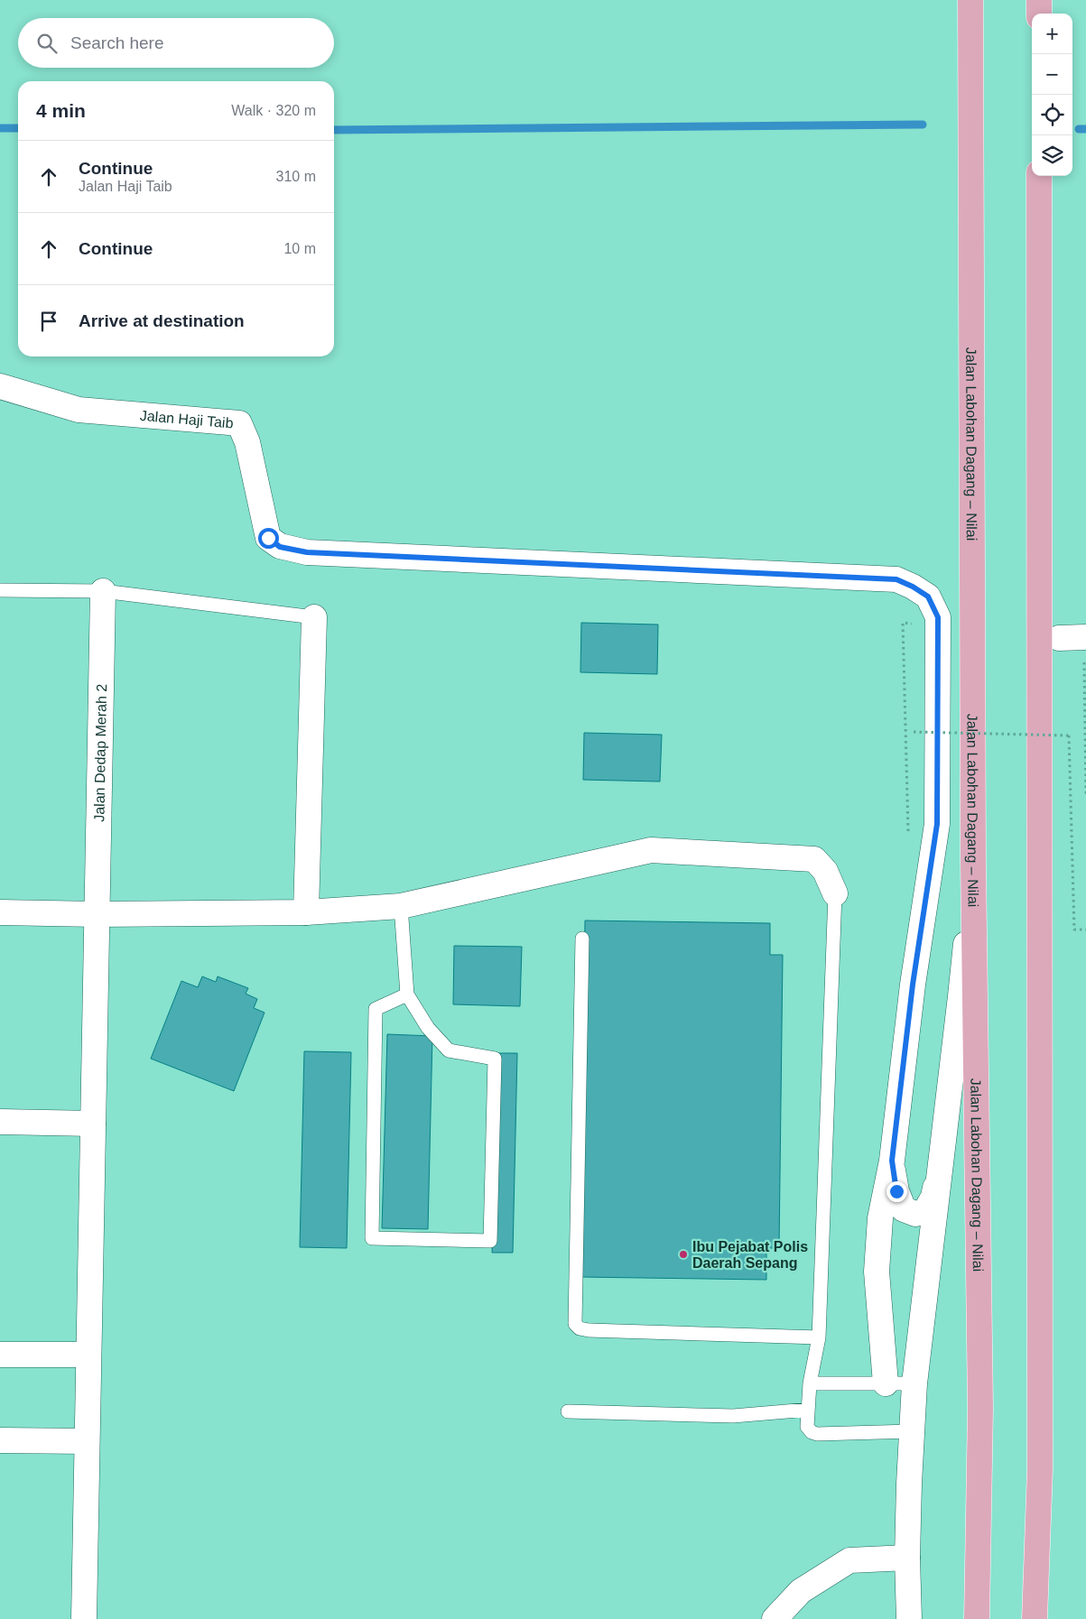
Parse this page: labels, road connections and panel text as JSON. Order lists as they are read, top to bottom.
{
  "streets": {
    "main road": ["Jalan Labohan Dagang ‒ Nilai"],
    "street": ["Jalan Haji Taib", "Jalan Dedap Merah 2"]
  },
  "places": ["Ibu Pejabat Polis Daerah Sepang"],
  "page": {
    "map_buttons": ["+", "−"],
    "search": "Search here",
    "heading": ["4 min", "Walk · 320 m"],
    "list": [
      ["Continue", "Jalan Haji Taib", "310 m"],
      ["Continue", "10 m"],
      "Arrive at destination"
    ]
  }
}
